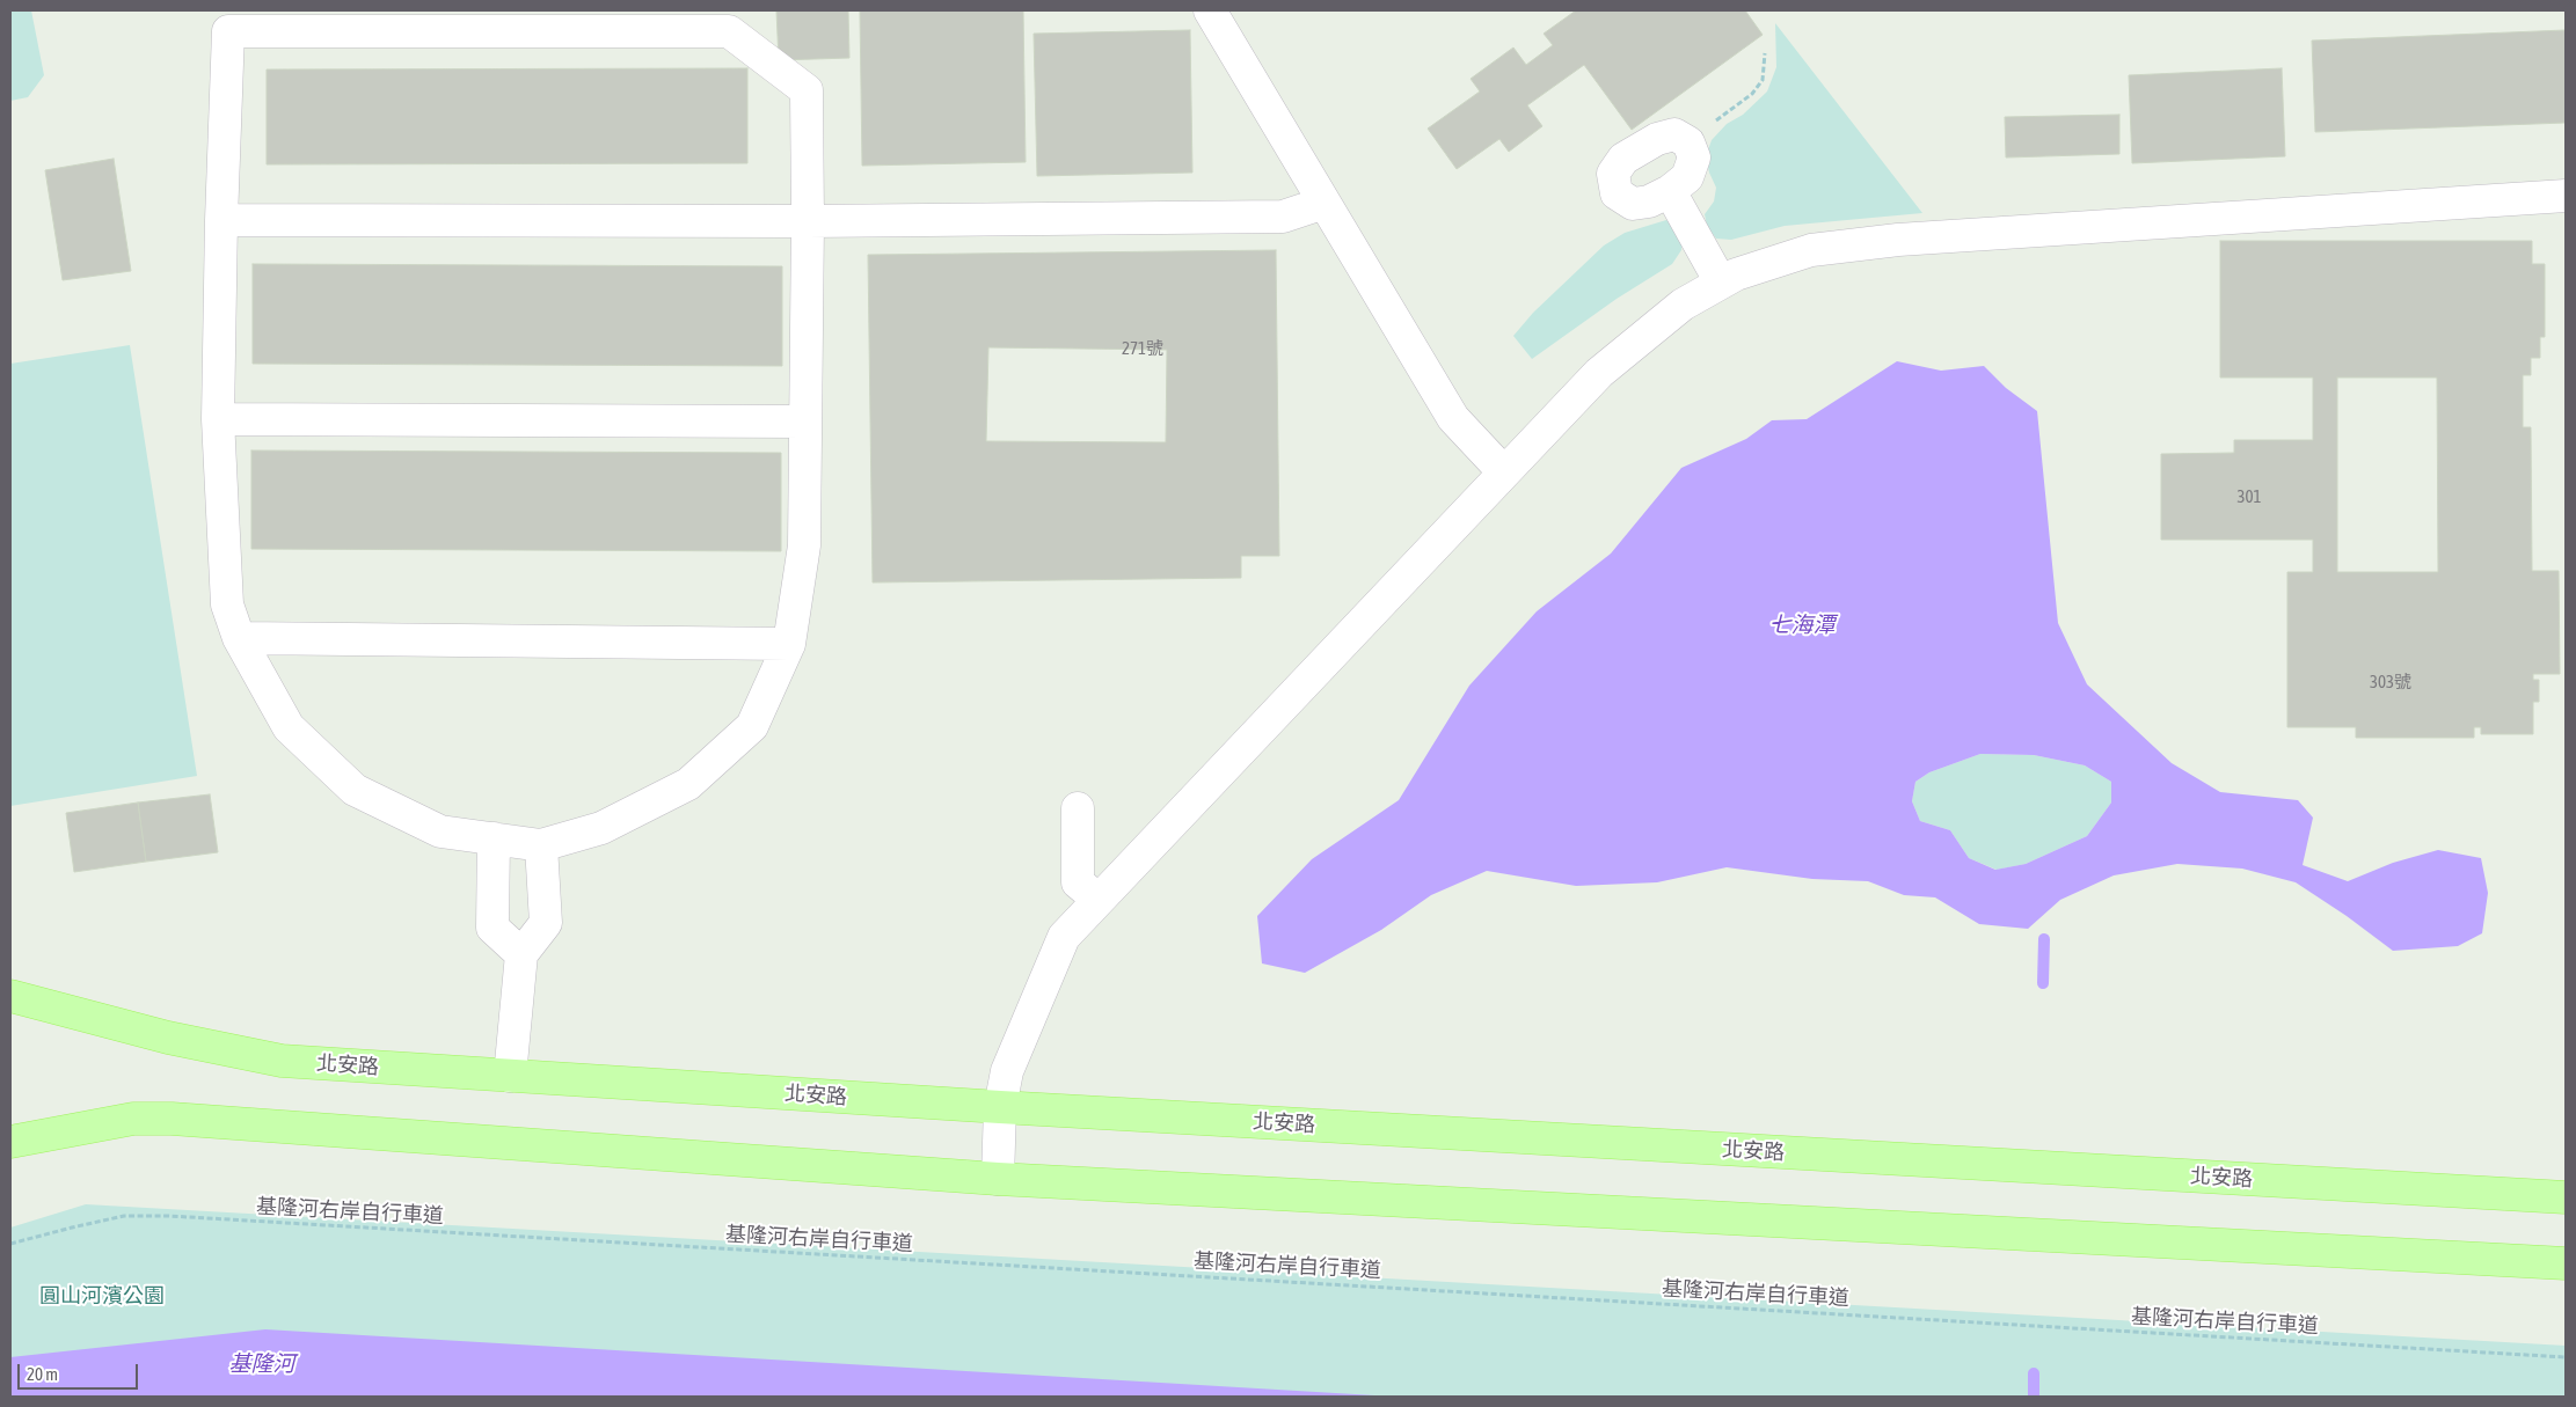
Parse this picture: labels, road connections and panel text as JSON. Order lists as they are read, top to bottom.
{
  "streets": {
    "main road": ["北安路"],
    "path": ["基隆河右岸自行車道"]
  },
  "water": ["七海潭", "基隆河"],
  "parks": ["圓山河濱公園"],
  "house_numbers": ["271號", "301", "303號"],
  "scale_bar": "20 m"
}
